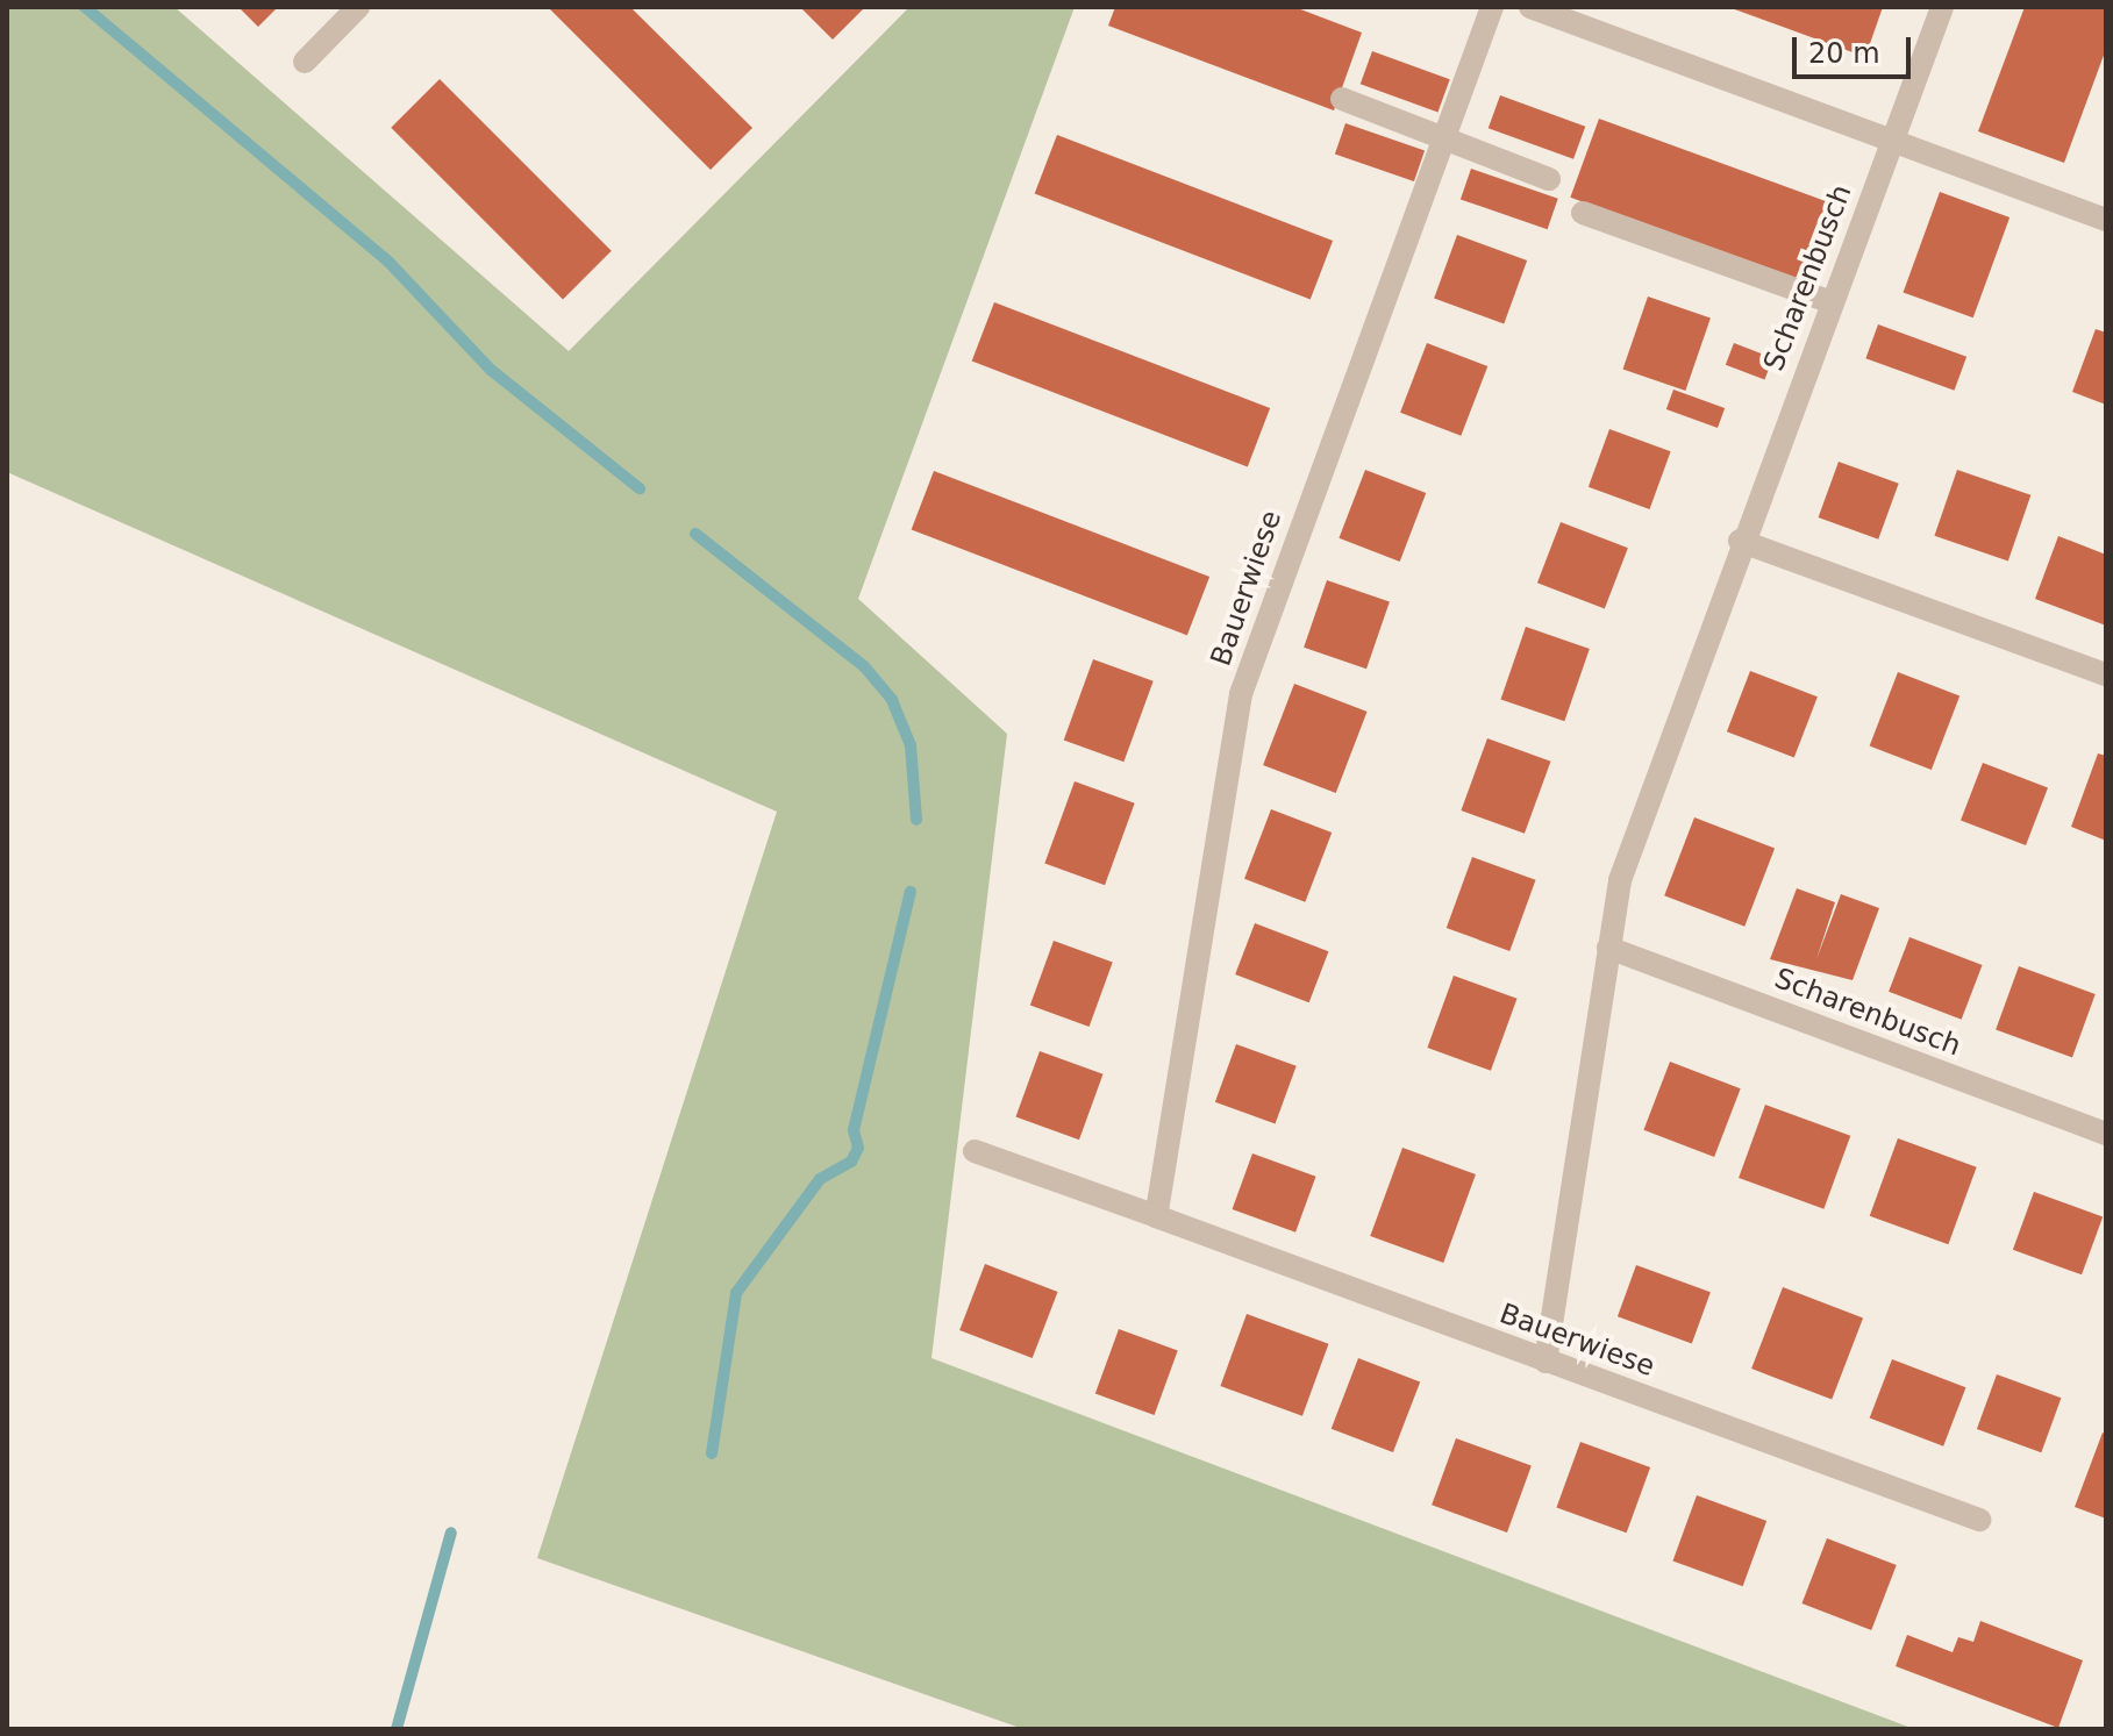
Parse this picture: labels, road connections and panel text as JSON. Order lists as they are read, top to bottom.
{
  "streets": {
    "street": ["Scharenbusch", "Bauerwiese"]
  },
  "crossings": [
    ["Scharenbusch", "Bauerwiese"]
  ],
  "scale_bar": "20 m"
}
